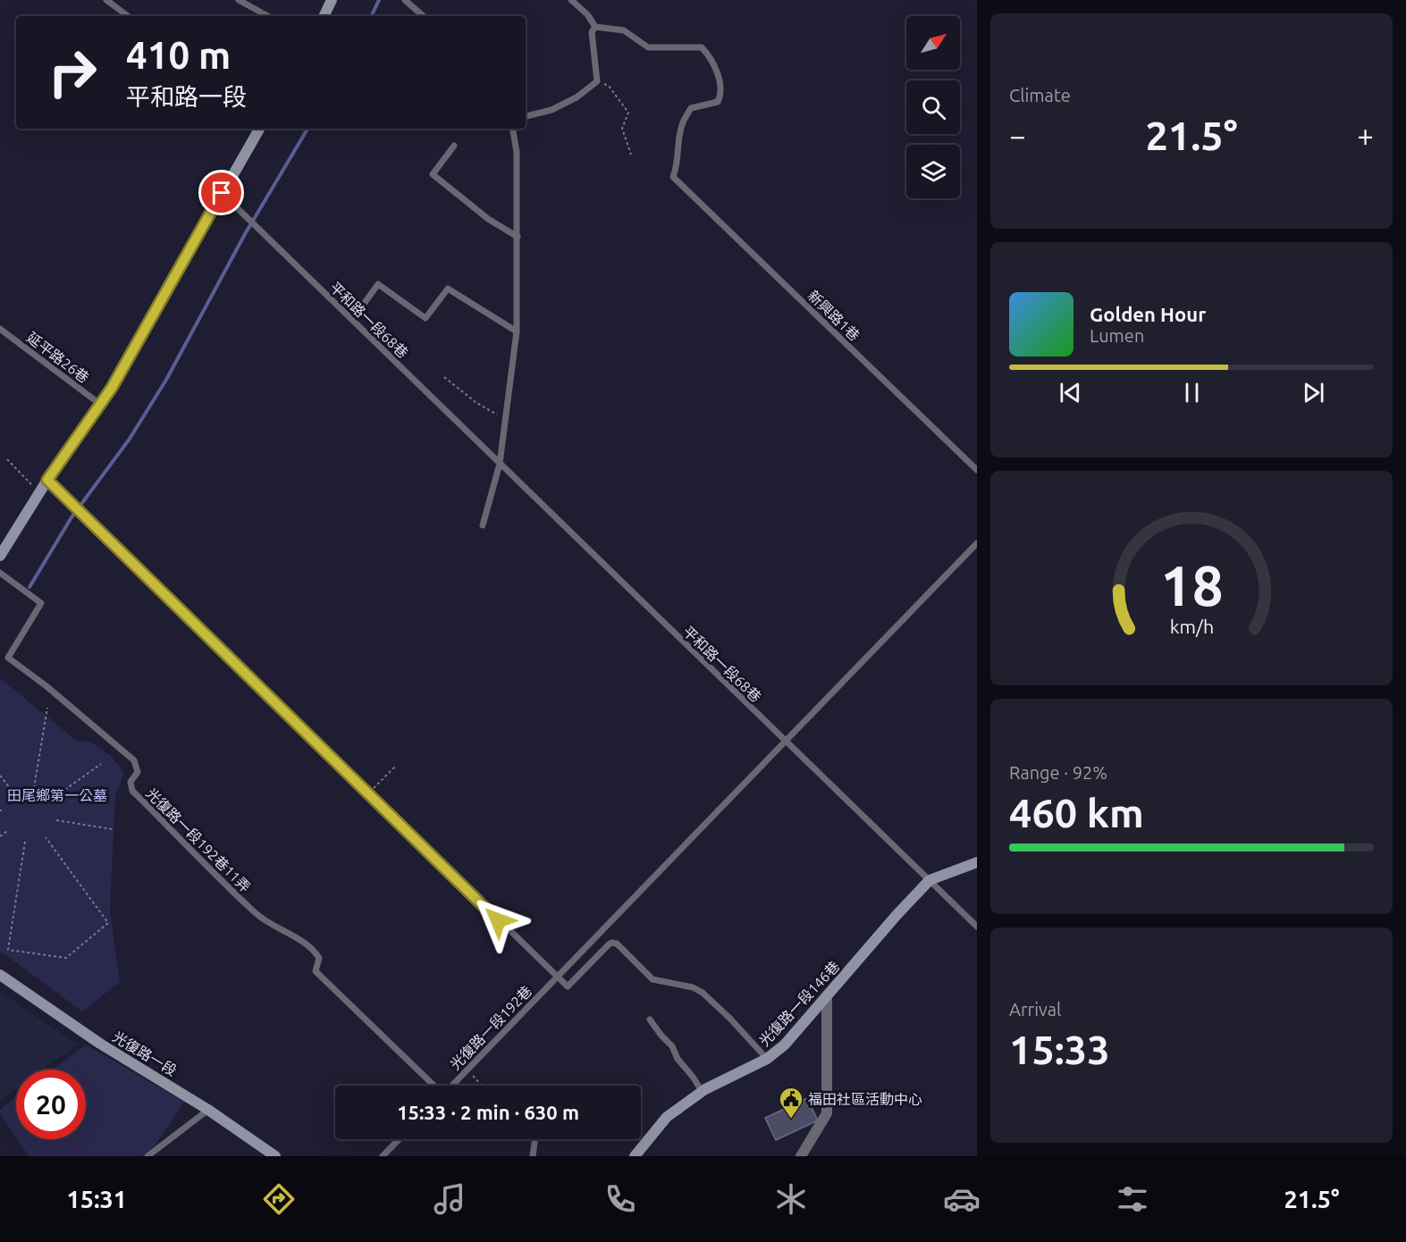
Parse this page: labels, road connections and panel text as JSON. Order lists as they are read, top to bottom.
{
  "streets": {
    "street": ["光復路一段146巷", "光復路一段"],
    "lane": [
      "新興路1巷",
      "平和路一段68巷",
      "延平路26巷",
      "光復路一段192巷11弄",
      "光復路一段192巷"
    ]
  },
  "crossings": [
    ["平和路一段68巷", "光復路一段146巷"],
    ["平和路一段68巷", "光復路一段192巷"]
  ],
  "parks": ["田尾鄉第一公墓"],
  "places": {
    "public building": ["福田社區活動中心"]
  },
  "north": "top right",
  "page": {
    "tile": [
      "Climate",
      ["Range · 92%", "460 km"],
      ["Arrival", "15:33"]
    ],
    "turn": ["410 m", "平和路一段"],
    "heat": ["−", "21.5°", "+"],
    "song": ["Golden Hour", "Lumen"],
    "limit": "20",
    "trip": "15:33 · 2 min · 630 m",
    "tabs": ["15:31", "21.5°"],
    "gauge": ["18", "km/h"]
  }
}
